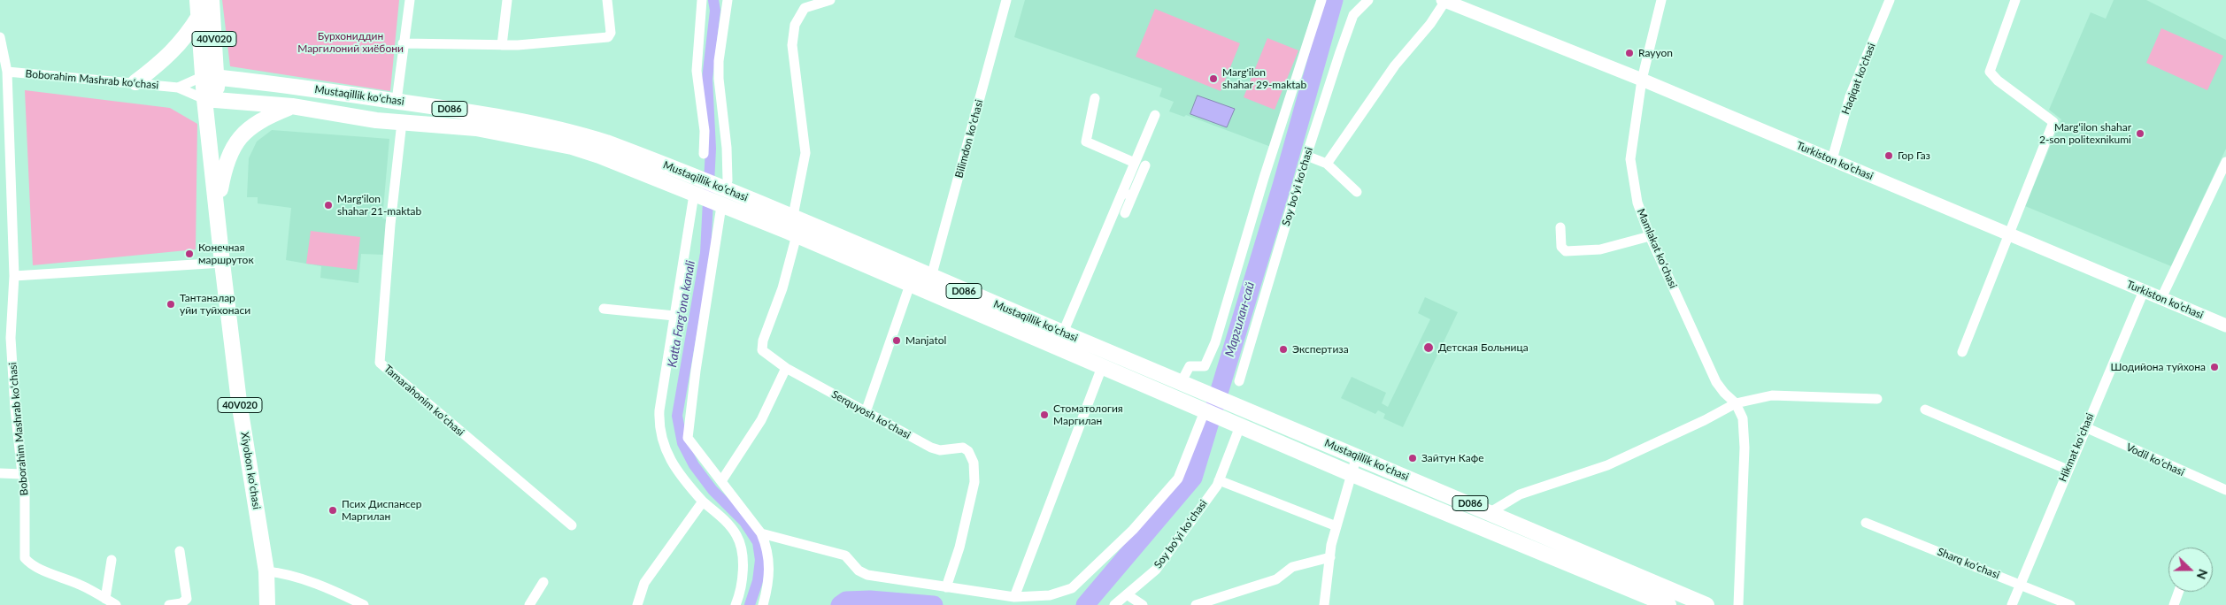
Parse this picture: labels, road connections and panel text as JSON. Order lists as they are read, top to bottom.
{
  "streets": {
    "main road": [
      "40V020",
      "Mustaqillik koʻchasi",
      "D086",
      "Turkiston ko’chasi",
      "Xiyobon koʻchasi"
    ],
    "street": [
      "Haqiqat ko'chasi",
      "Boborahim Mashrab koʻchasi",
      "Bilimdon koʻchasi",
      "Soy boʻyi koʻchasi",
      "Mamlakat koʻchasi",
      "Tamarahonim koʻchasi",
      "Serquyosh koʻchasi",
      "Hikmat koʻchasi",
      "Vodil koʻchasi",
      "Sharq koʻchasi"
    ]
  },
  "crossings": [
    ["40V020", "Boborahim Mashrab koʻchasi"],
    ["40V020", "Mustaqillik koʻchasi"],
    ["40V020", "Xiyobon koʻchasi"],
    ["Haqiqat ko'chasi", "Turkiston ko’chasi"],
    ["Boborahim Mashrab koʻchasi", "Mustaqillik koʻchasi"],
    ["Boborahim Mashrab koʻchasi", "Xiyobon koʻchasi"],
    ["Mustaqillik koʻchasi", "Bilimdon koʻchasi"],
    ["Mustaqillik koʻchasi", "Soy boʻyi koʻchasi"],
    ["Mustaqillik koʻchasi", "Tamarahonim koʻchasi"],
    ["Mustaqillik koʻchasi", "Serquyosh koʻchasi"],
    ["Mustaqillik koʻchasi", "Xiyobon koʻchasi"],
    ["Turkiston ko’chasi", "Mamlakat koʻchasi"],
    ["Turkiston ko’chasi", "Hikmat koʻchasi"],
    ["Hikmat koʻchasi", "Vodil koʻchasi"],
    ["Hikmat koʻchasi", "Sharq koʻchasi"]
  ],
  "water": ["Katta Farg'ona kanali", "Маргилан-сай"],
  "parks": ["Бурхониддин Маргилоний хиёбони"],
  "places": [
    "Rayyon",
    "Marg'ilon shahar 29-maktab",
    "Margʻilon shahar 2-son politexnikumi",
    "Гор Газ",
    "Marg'ilon shahar 21-maktab",
    "Конечная маршруток",
    "Тантаналар уйи туйхонаси",
    "Manjatol",
    "Детская Больница",
    "Экспертиза",
    "Шодийона туйхона",
    "Стоматология Маргилан",
    "Зайтун Кафе",
    "Псих Диспансер Маргилан"
  ],
  "north": "right"
}
